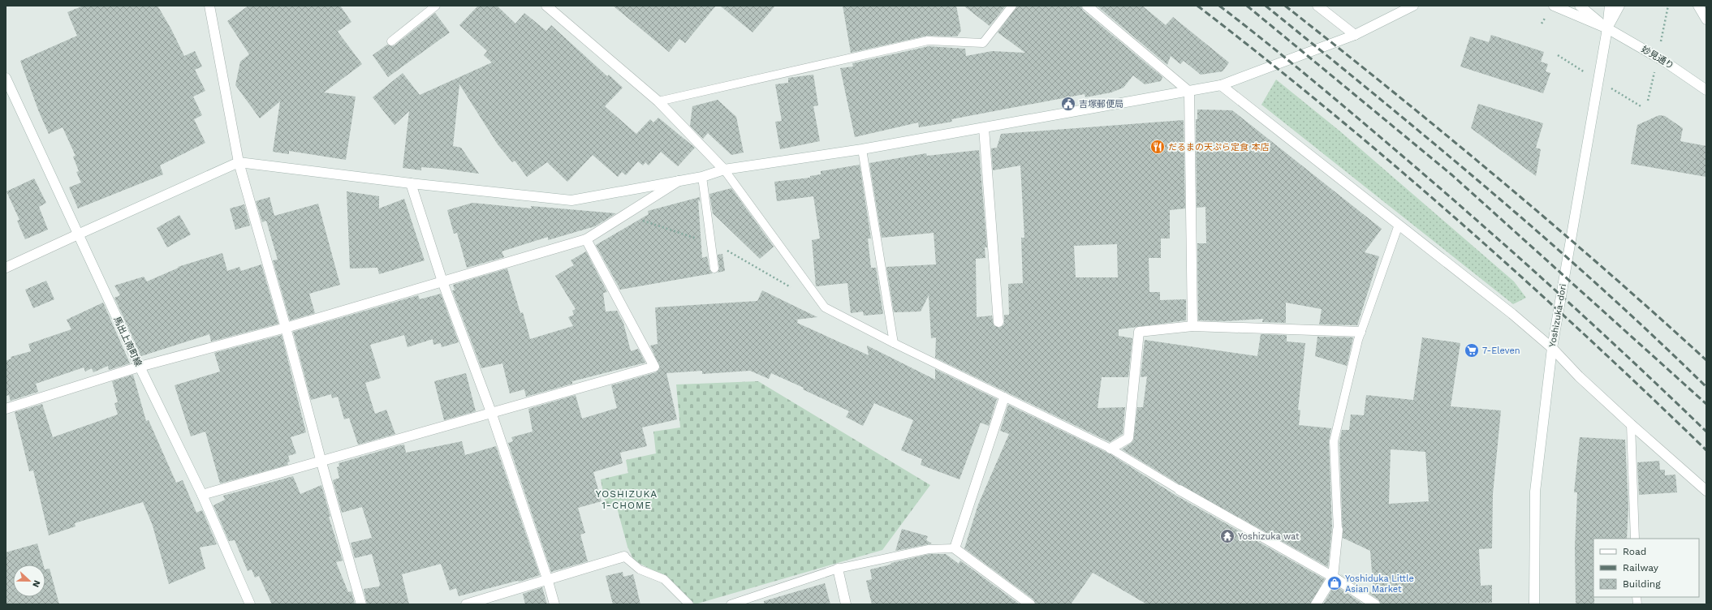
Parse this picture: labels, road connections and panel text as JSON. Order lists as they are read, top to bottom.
{
  "streets": {
    "street": ["妙見通り", "Yoshizuka-dori", "馬出上南町線"]
  },
  "crossings": [
    ["妙見通り", "Yoshizuka-dori"]
  ],
  "districts": ["YOSHIZUKA 1-CHOME"],
  "places": {
    "public building": ["吉塚郵便局"],
    "restaurant": ["だるまの天ぷら定食 本店"],
    "supermarket": ["7-Eleven"],
    "temple": ["Yoshizuka wat"],
    "shop": ["Yoshiduka Little Asian Market"]
  },
  "legend": ["Road", "Railway", "Building"],
  "north": "right"
}
